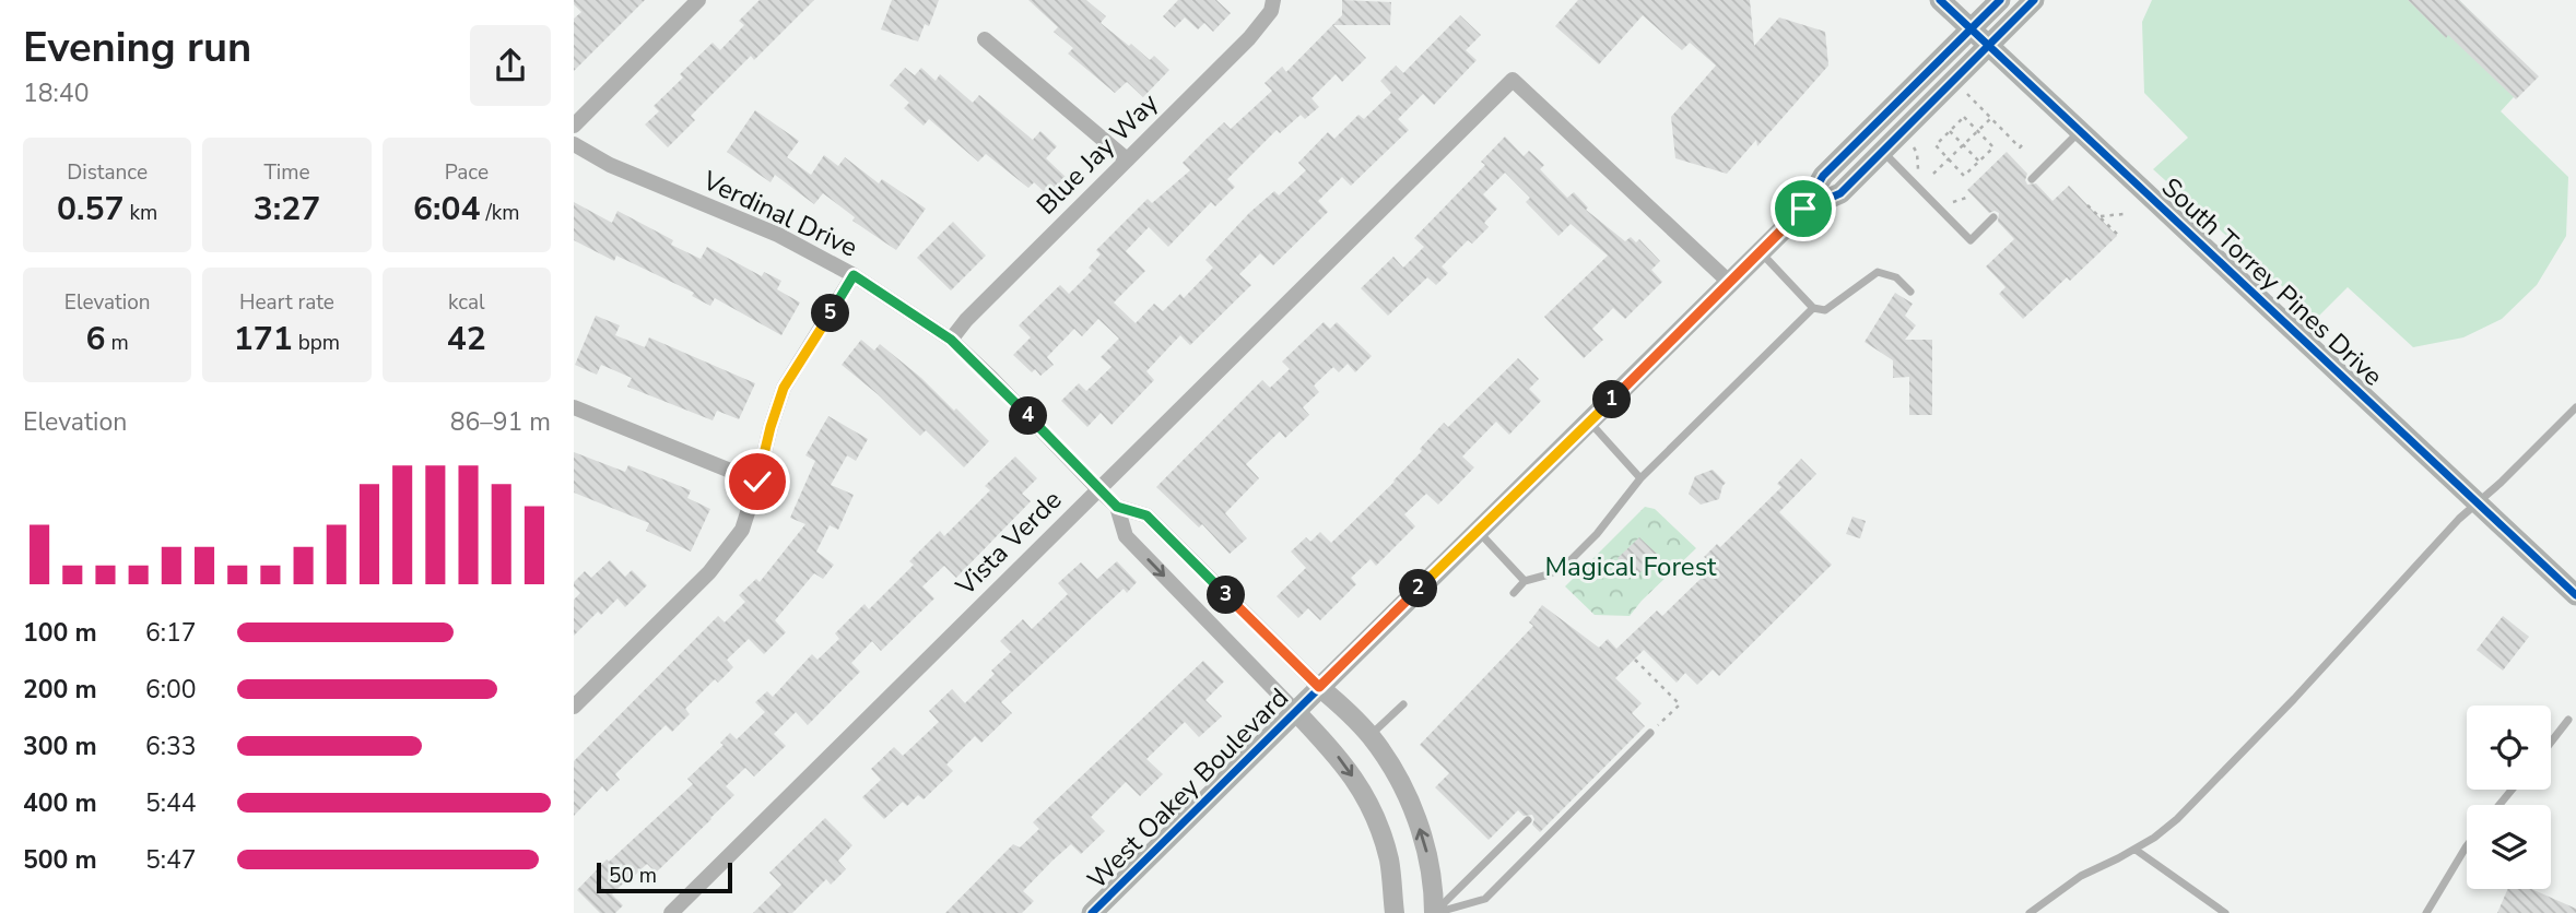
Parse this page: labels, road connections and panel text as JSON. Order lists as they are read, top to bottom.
{
  "streets": {
    "main road": ["South Torrey Pines Drive", "West Oakey Boulevard"],
    "street": ["Blue Jay Way", "Verdinal Drive", "Vista Verde"]
  },
  "crossings": [
    ["Blue Jay Way", "Verdinal Drive"],
    ["Verdinal Drive", "Vista Verde"],
    ["Verdinal Drive", "West Oakey Boulevard"],
    ["South Torrey Pines Drive", "West Oakey Boulevard"],
    ["Vista Verde", "West Oakey Boulevard"]
  ],
  "parks": ["Magical Forest"],
  "scale_bar": "50 m",
  "page": {
    "heading": ["Evening run", "18:40"],
    "stats": [
      ["Distance", "0.57 km"],
      ["Time", "3:27"],
      ["Pace", "6:04 /km"],
      ["Elevation", "6 m"],
      ["Heart rate", "171 bpm"],
      ["kcal", "42"]
    ],
    "pins": [
      "5",
      "1",
      "4",
      "2",
      "3"
    ],
    "chart": ["Elevation", "86–91 m"],
    "list": [
      {
        "name": "100 m",
        "note": "6:17"
      },
      {
        "name": "200 m",
        "note": "6:00"
      },
      {
        "name": "300 m",
        "note": "6:33"
      },
      {
        "name": "400 m",
        "note": "5:44"
      },
      {
        "name": "500 m",
        "note": "5:47"
      }
    ],
    "scale": "50 m"
  }
}
